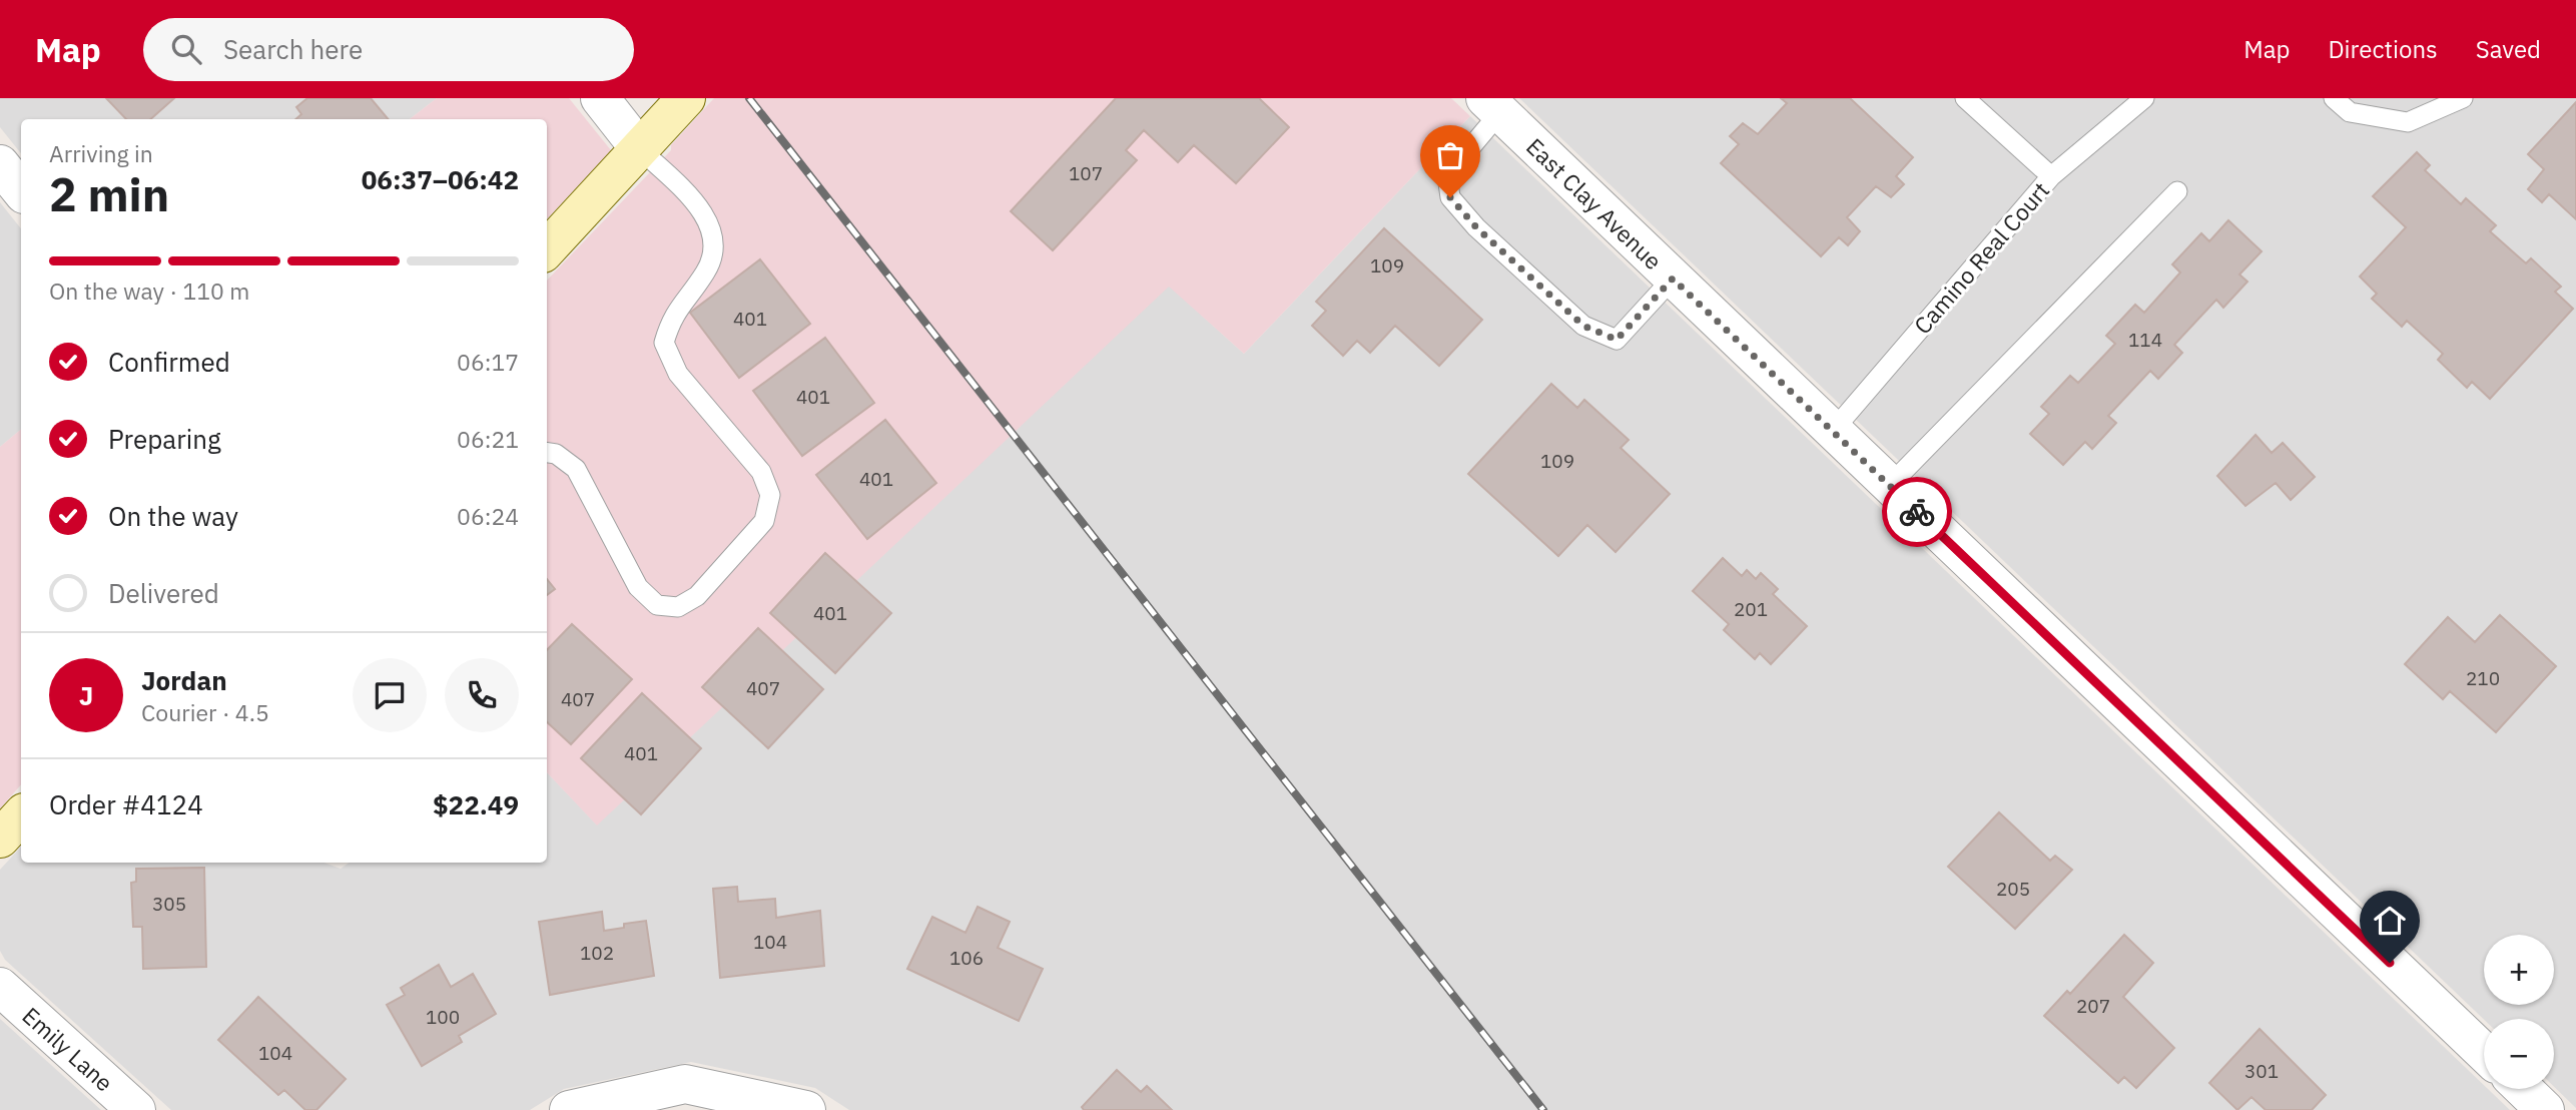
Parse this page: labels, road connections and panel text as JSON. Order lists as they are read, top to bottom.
{
  "streets": {
    "street": ["East Clay Avenue", "Emily Lane"],
    "lane": ["Camino Real Court"]
  },
  "crossings": [
    ["East Clay Avenue", "Camino Real Court"]
  ],
  "house_numbers": [
    "107",
    "109",
    "401",
    "114",
    "401",
    "109",
    "401",
    "201",
    "401",
    "210",
    "407",
    "407",
    "401",
    "205",
    "305",
    "104",
    "102",
    "106",
    "207",
    "100",
    "104",
    "301"
  ],
  "page": {
    "header": "Map",
    "search": "Search here",
    "nav": ["Map", "Directions", "Saved"],
    "heading": ["2 min", "Arriving in", "06:37–06:42"],
    "panel": [
      "Jordan",
      "Courier · 4.5",
      "Order #4124",
      "$22.49"
    ],
    "bar": "On the way · 110 m",
    "list": [
      ["Confirmed", "06:17"],
      ["Preparing", "06:21"],
      ["On the way", "06:24"],
      "Delivered"
    ],
    "round": "J",
    "map_buttons": ["+", "−"]
  }
}
